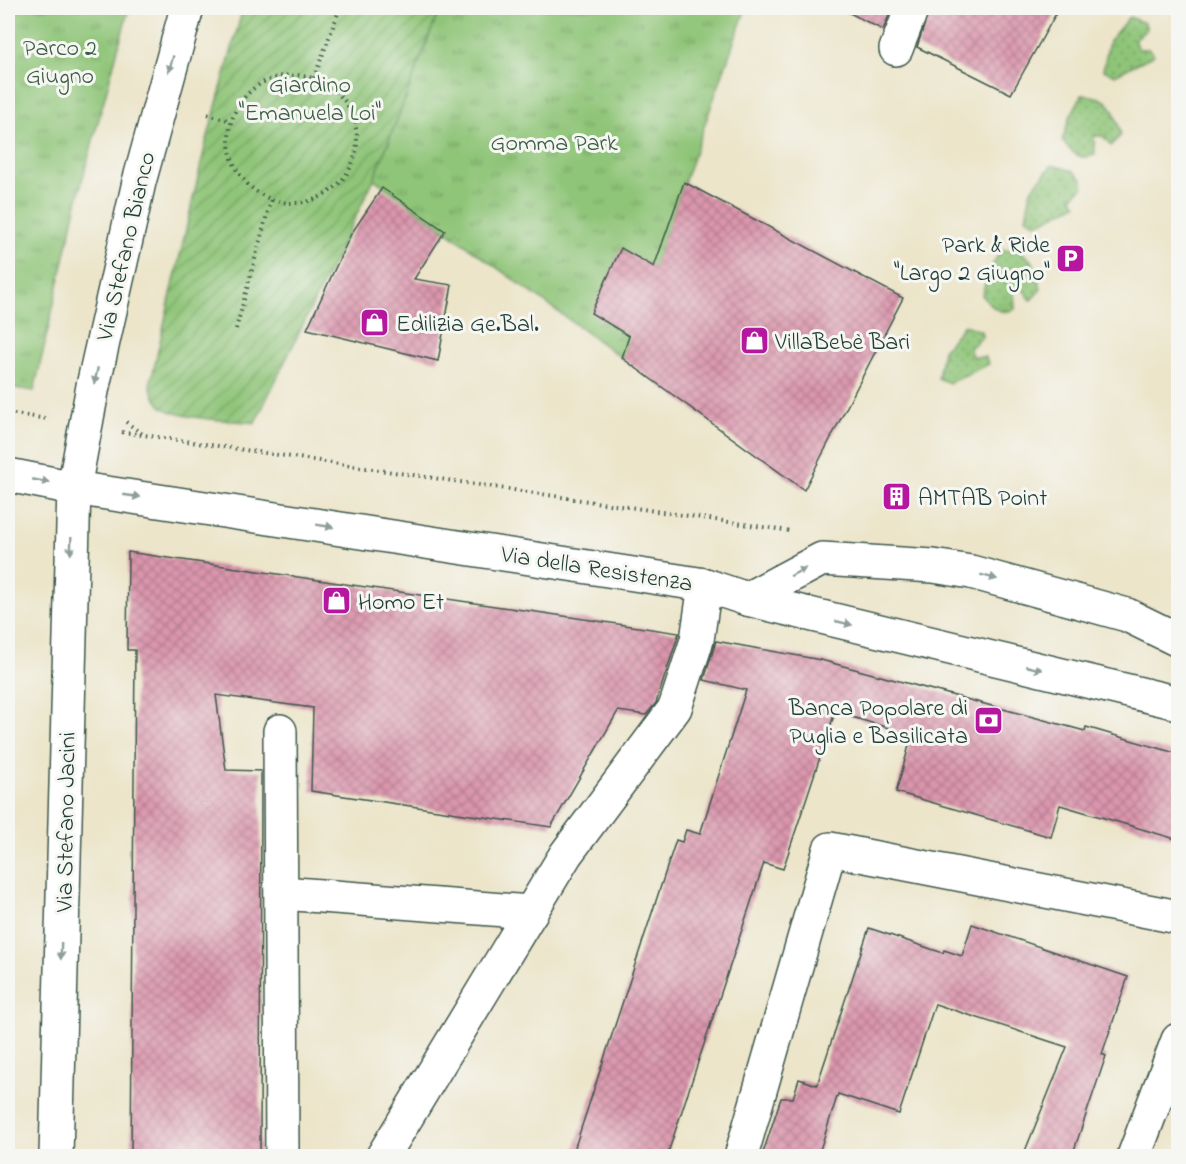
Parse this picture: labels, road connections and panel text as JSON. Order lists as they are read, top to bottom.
{
  "streets": {
    "street": ["Via Stefano Bianco", "Via della Resistenza", "Via Stefano Jacini"]
  },
  "crossings": [
    ["Via Stefano Bianco", "Via della Resistenza"],
    ["Via Stefano Bianco", "Via Stefano Jacini"],
    ["Via della Resistenza", "Via Stefano Jacini"]
  ],
  "one_way": ["Via Stefano Bianco"],
  "parks": ["Parco 2 Giugno", "Giardino \"Emanuela Loi\"", "Gomma Park"],
  "places": {
    "parking": ["Park & Ride \"Largo 2 Giugno\""],
    "shop": ["Edilizia Ge.Bal.", "VillaBebè Bari", "Homo Et"],
    "building": ["AMTAB Point"],
    "bank": ["Banca Popolare di Puglia e Basilicata"]
  }
}
